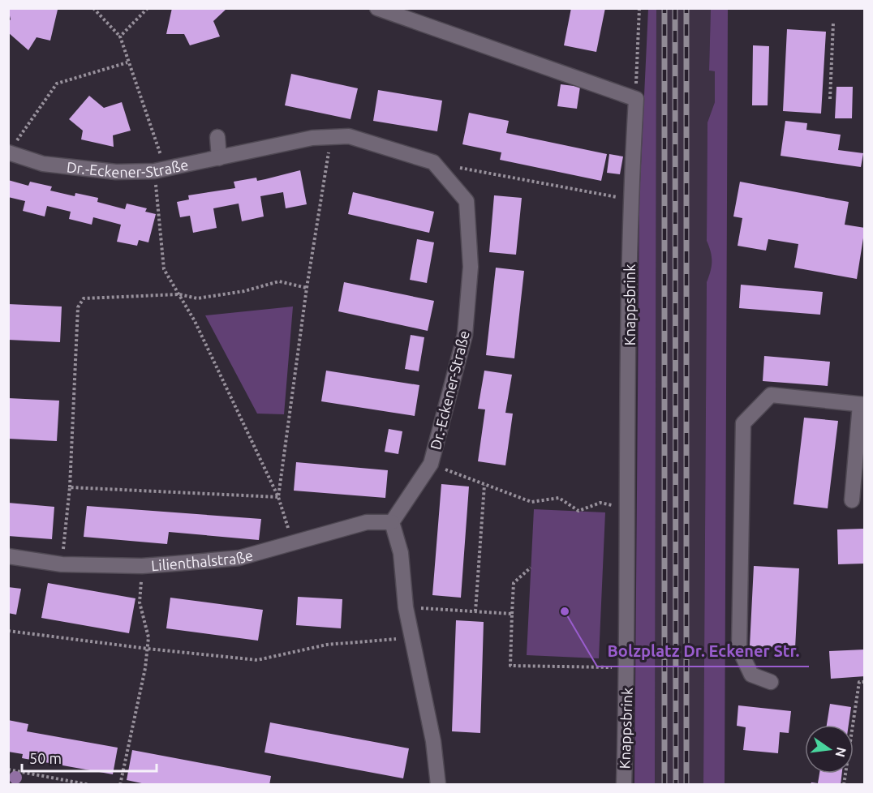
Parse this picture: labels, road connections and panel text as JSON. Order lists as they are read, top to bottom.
{
  "streets": {
    "street": ["Dr.-Eckener-Straße", "Knappsbrink", "Lilienthalstraße"]
  },
  "crossings": [
    ["Dr.-Eckener-Straße", "Lilienthalstraße"]
  ],
  "places": ["Bolzplatz Dr. Eckener Str."],
  "scale_bar": "50 m",
  "north": "right"
}
